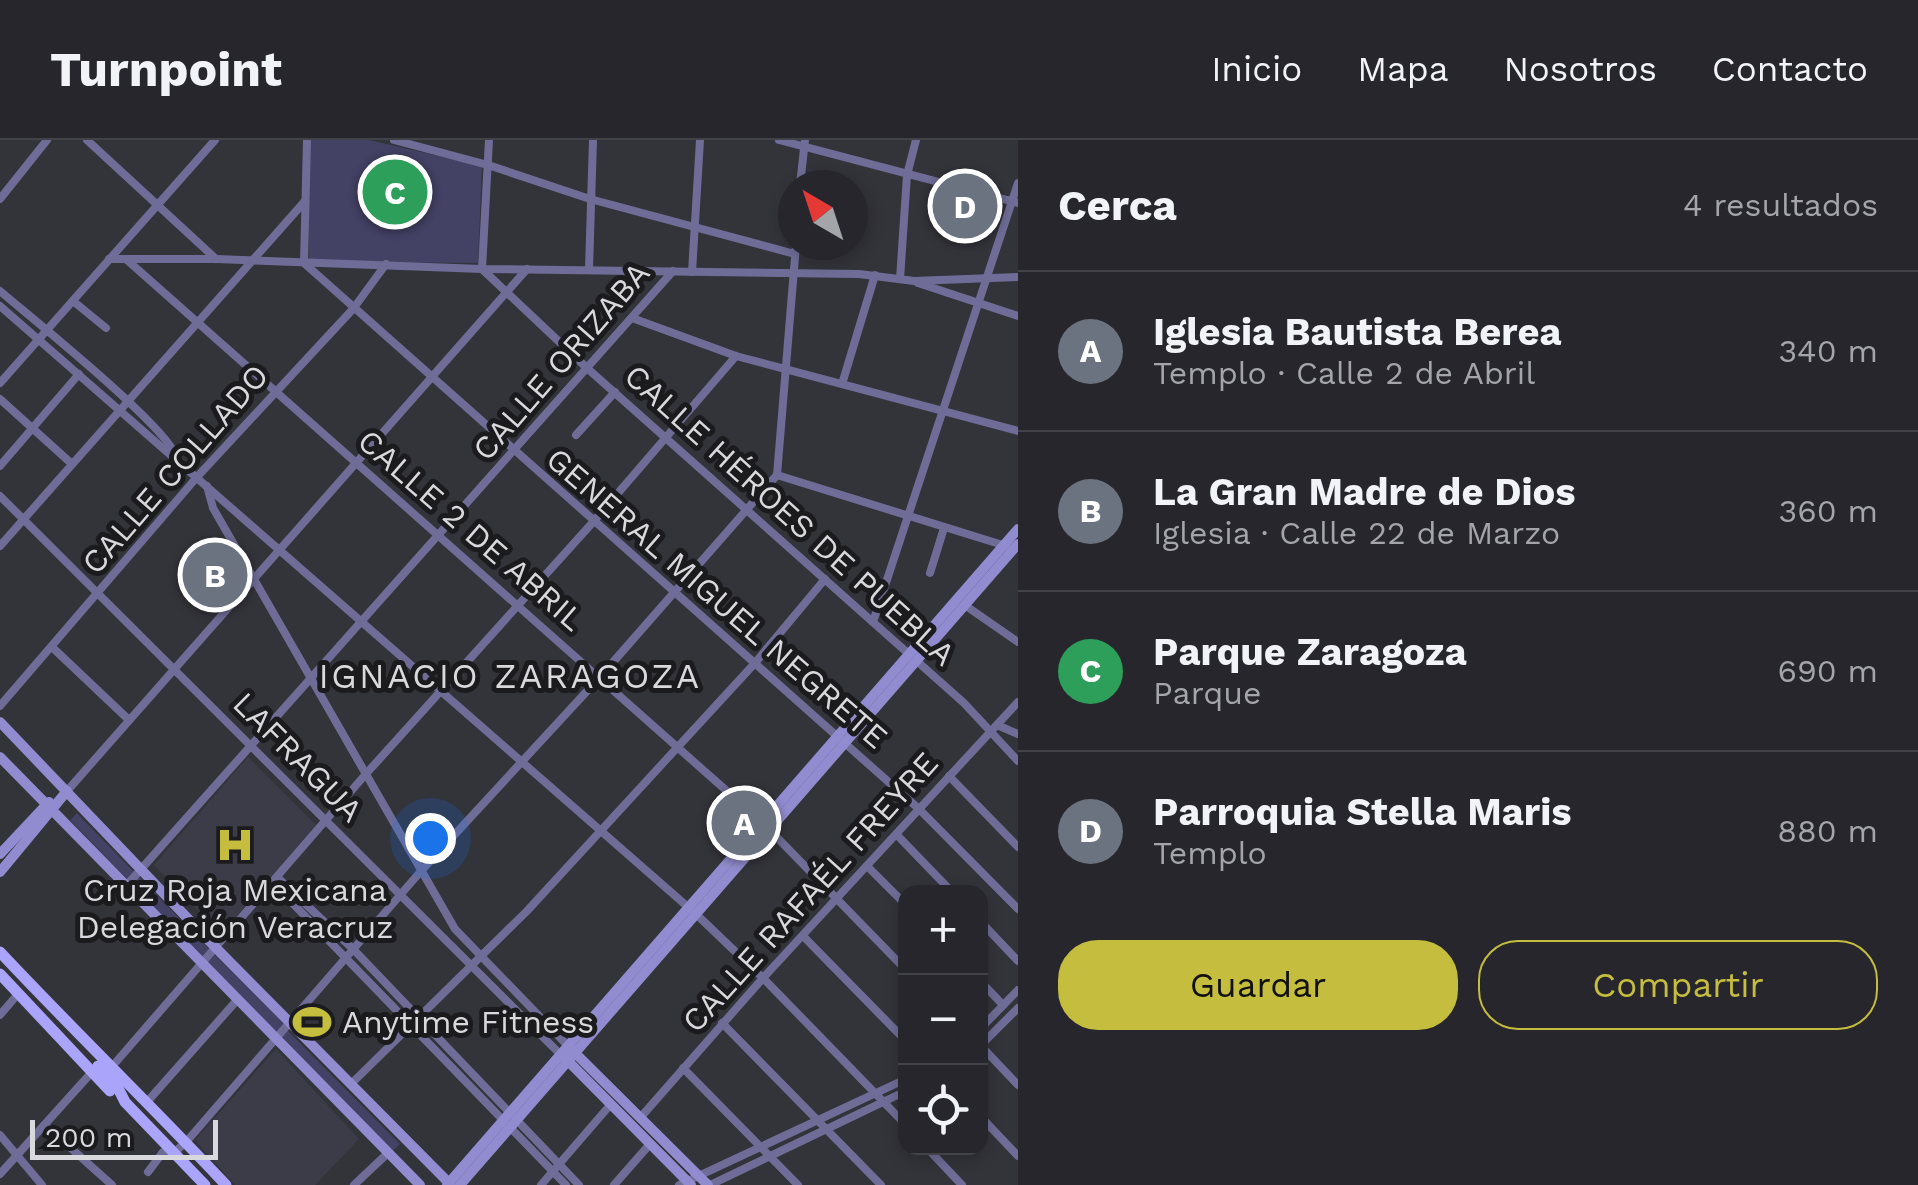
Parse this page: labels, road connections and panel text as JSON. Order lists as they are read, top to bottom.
{
  "streets": {
    "street": [
      "CALLE ORIZABA",
      "CALLE COLLADO",
      "CALLE HÉROES DE PUEBLA",
      "CALLE 2 DE ABRIL",
      "GENERAL MIGUEL NEGRETE",
      "LAFRAGUA",
      "CALLE RAFAÉL FREYRE"
    ]
  },
  "crossings": [
    ["CALLE ORIZABA", "CALLE HÉROES DE PUEBLA"],
    ["CALLE ORIZABA", "CALLE 2 DE ABRIL"],
    ["CALLE ORIZABA", "GENERAL MIGUEL NEGRETE"],
    ["CALLE ORIZABA", "LAFRAGUA"],
    ["CALLE COLLADO", "CALLE 2 DE ABRIL"],
    ["CALLE COLLADO", "GENERAL MIGUEL NEGRETE"],
    ["CALLE COLLADO", "LAFRAGUA"],
    ["CALLE HÉROES DE PUEBLA", "CALLE RAFAÉL FREYRE"],
    ["CALLE 2 DE ABRIL", "CALLE RAFAÉL FREYRE"],
    ["GENERAL MIGUEL NEGRETE", "CALLE RAFAÉL FREYRE"]
  ],
  "districts": ["IGNACIO ZARAGOZA"],
  "places": {
    "hospital": ["Cruz Roja Mexicana Delegación Veracruz"],
    "sports": ["Anytime Fitness"]
  },
  "scale_bar": "200 m",
  "north": "top left",
  "page": {
    "header": "Turnpoint",
    "nav": [
      "Inicio",
      "Mapa",
      "Nosotros",
      "Contacto"
    ],
    "heading": ["Cerca", "4 resultados"],
    "pins": [
      "C",
      "D",
      "B",
      "A"
    ],
    "list": [
      {
        "mark": "A",
        "name": "Iglesia Bautista Berea",
        "note": "Templo · Calle 2 de Abril",
        "value": "340 m"
      },
      {
        "mark": "B",
        "name": "La Gran Madre de Dios",
        "note": "Iglesia · Calle 22 de Marzo",
        "value": "360 m"
      },
      {
        "mark": "C",
        "name": "Parque Zaragoza",
        "note": "Parque",
        "value": "690 m"
      },
      {
        "mark": "D",
        "name": "Parroquia Stella Maris",
        "note": "Templo",
        "value": "880 m"
      }
    ],
    "map_buttons": ["+", "−"],
    "buttons": ["Guardar", "Compartir"],
    "scale": "200 m"
  }
}
